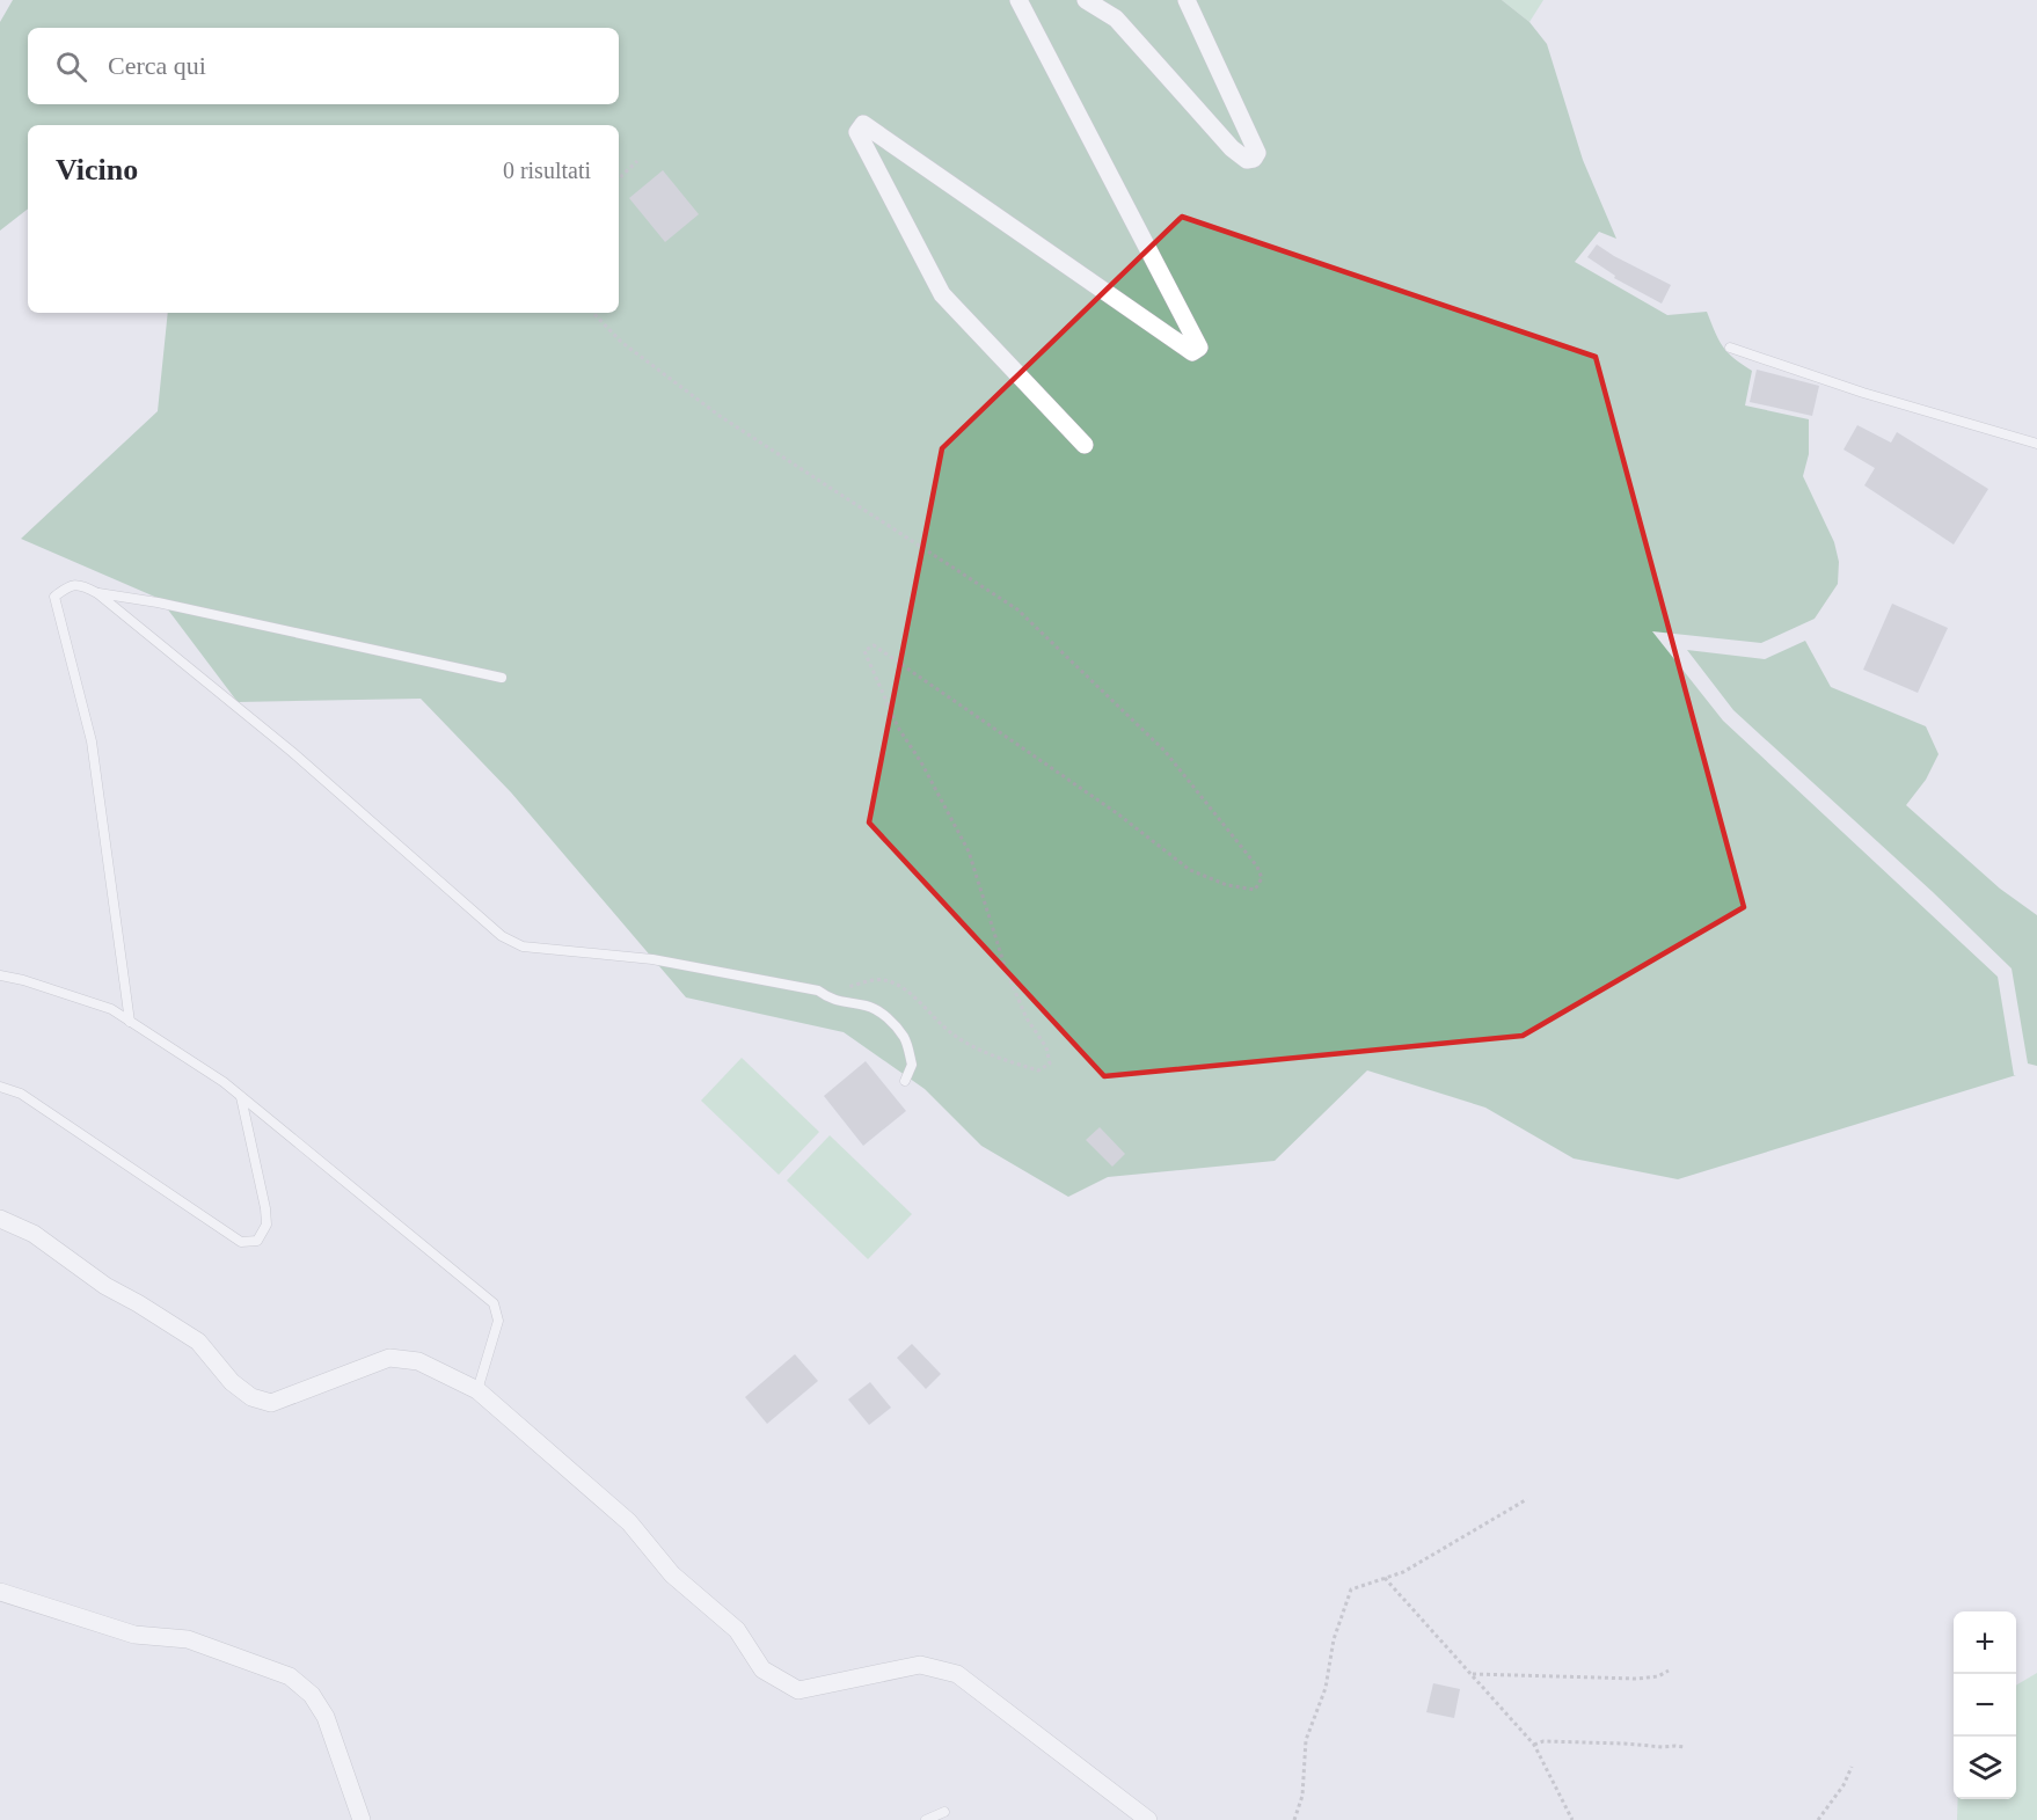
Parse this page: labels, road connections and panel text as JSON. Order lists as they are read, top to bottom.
{
  "page": {
    "search": "Cerca qui",
    "heading": ["Vicino", "0 risultati"],
    "map_buttons": ["+", "−"]
  }
}
